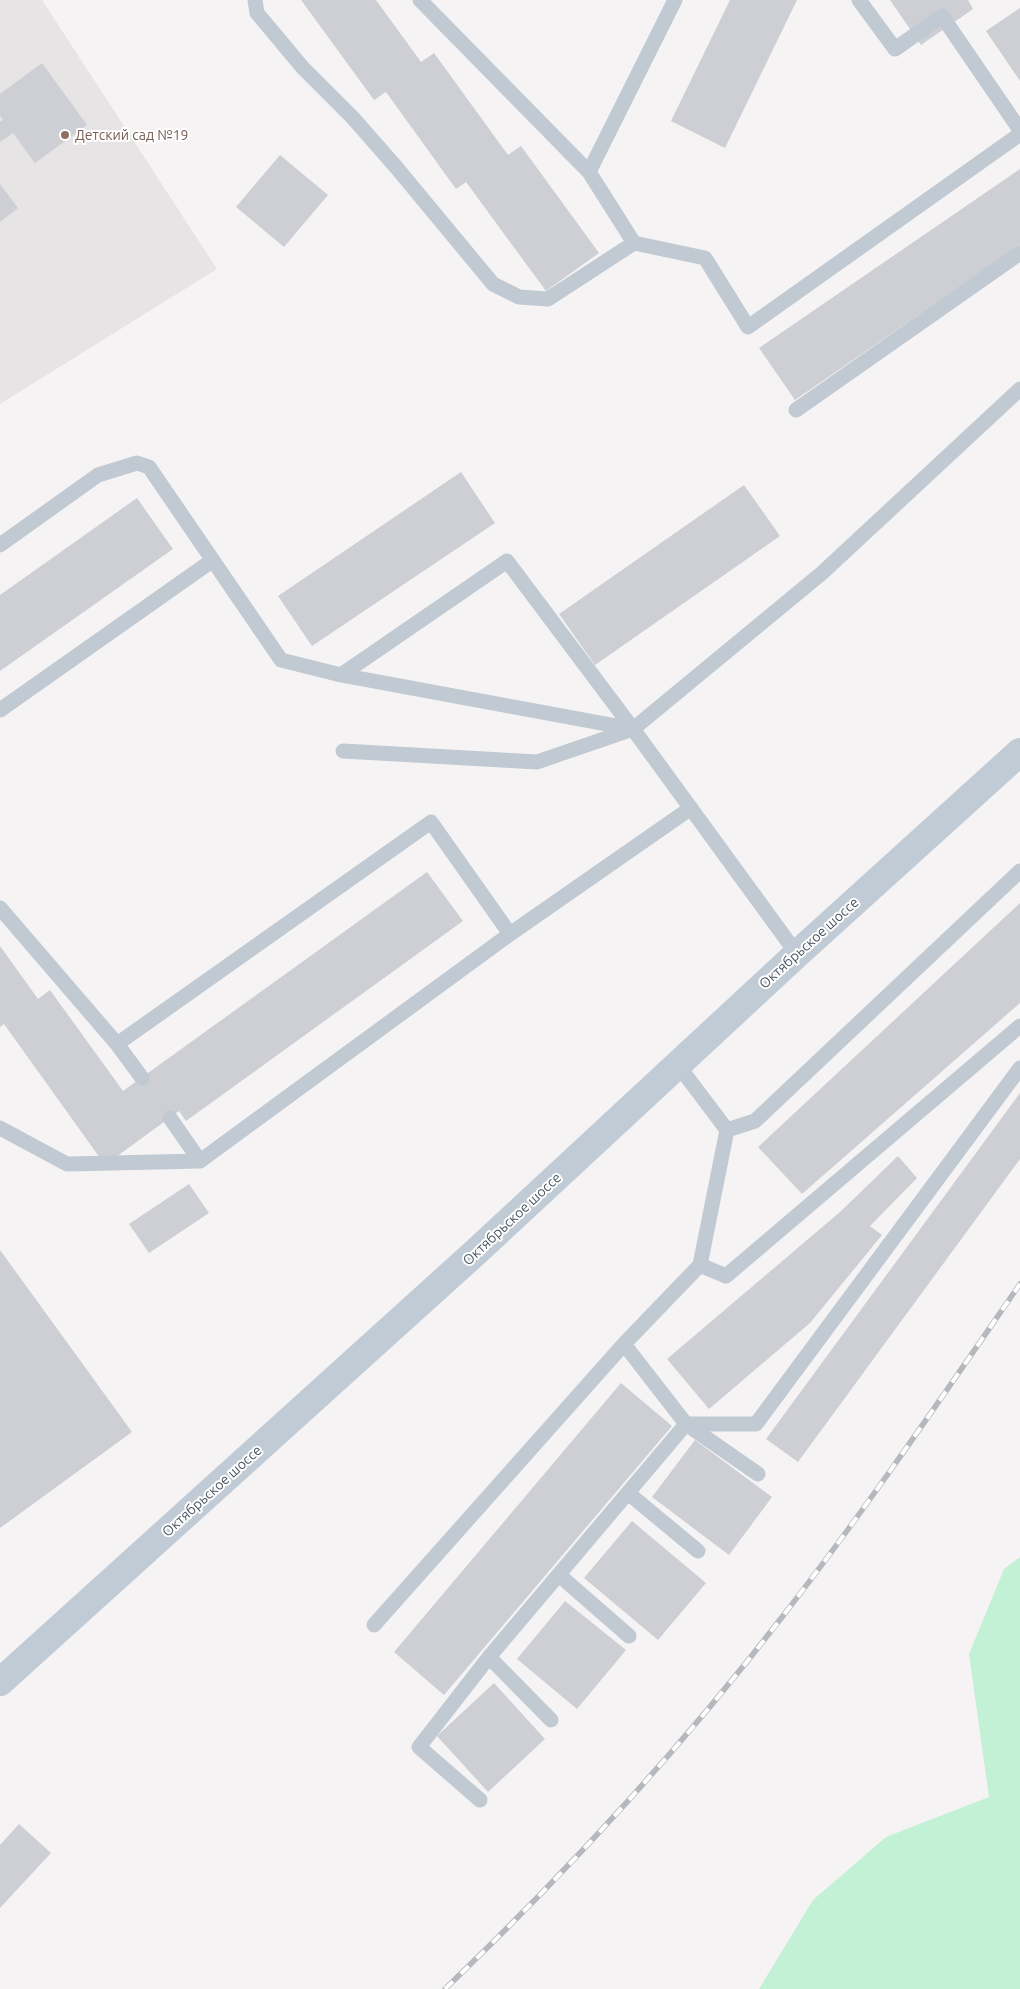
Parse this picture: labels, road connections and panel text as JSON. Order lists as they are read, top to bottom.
{
  "streets": {
    "main road": ["Октябрьское шоссе"]
  },
  "places": ["Детский сад №19"]
}
